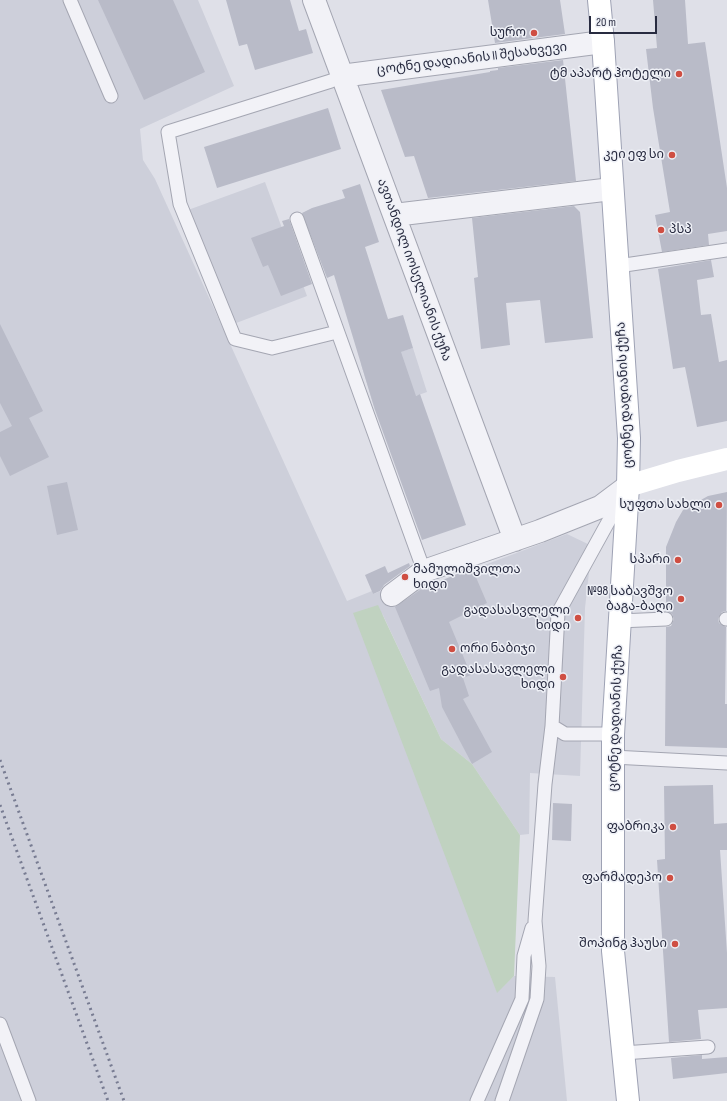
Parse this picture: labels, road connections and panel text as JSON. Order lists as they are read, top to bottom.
{
  "streets": {
    "main road": ["ცოტნე დადიანის ქუჩა"],
    "street": ["ცოტნე დადიანის II შესახვევი", "ავთანდილ იოსელიანის ქუჩა"]
  },
  "crossings": [
    ["ცოტნე დადიანის II შესახვევი", "ავთანდილ იოსელიანის ქუჩა"],
    ["ცოტნე დადიანის II შესახვევი", "ცოტნე დადიანის ქუჩა"]
  ],
  "places": [
    "სურო",
    "ტმ აპარტ ჰოტელი",
    "კეი ეფ სი",
    "პსპ",
    "სუფთა სახლი",
    "სპარი",
    "მამულიშვილთა ხიდი",
    "№98 საბავშვო ბაგა-ბაღი",
    "გადასასვლელი ხიდი",
    "ორი ნაბიჯი",
    "გადასასავლელი ხიდი",
    "ფაბრიკა",
    "ფარმადეპო",
    "შოპინგ ჰაუსი"
  ],
  "scale_bar": "20 m"
}
